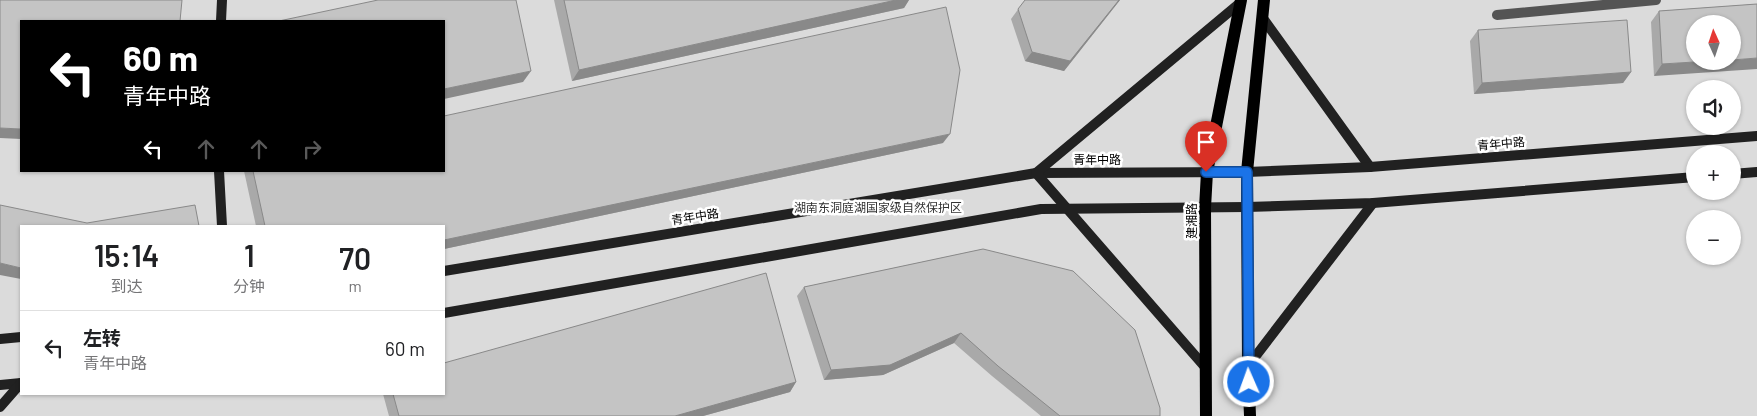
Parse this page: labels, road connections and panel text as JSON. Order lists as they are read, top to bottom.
{
  "streets": {
    "main road": ["青年中路", "建湘路"]
  },
  "crossings": [
    ["青年中路", "建湘路"]
  ],
  "parks": ["湖南东洞庭湖国家级自然保护区"],
  "north": "top",
  "page": {
    "map_buttons": ["+", "−"],
    "turn": ["60 m", "青年中路"],
    "eta": [
      "15:14",
      "到达",
      "1",
      "分钟",
      "70",
      "m"
    ],
    "list": [
      {
        "name": "左转",
        "note": "青年中路",
        "value": "60 m"
      }
    ]
  }
}
